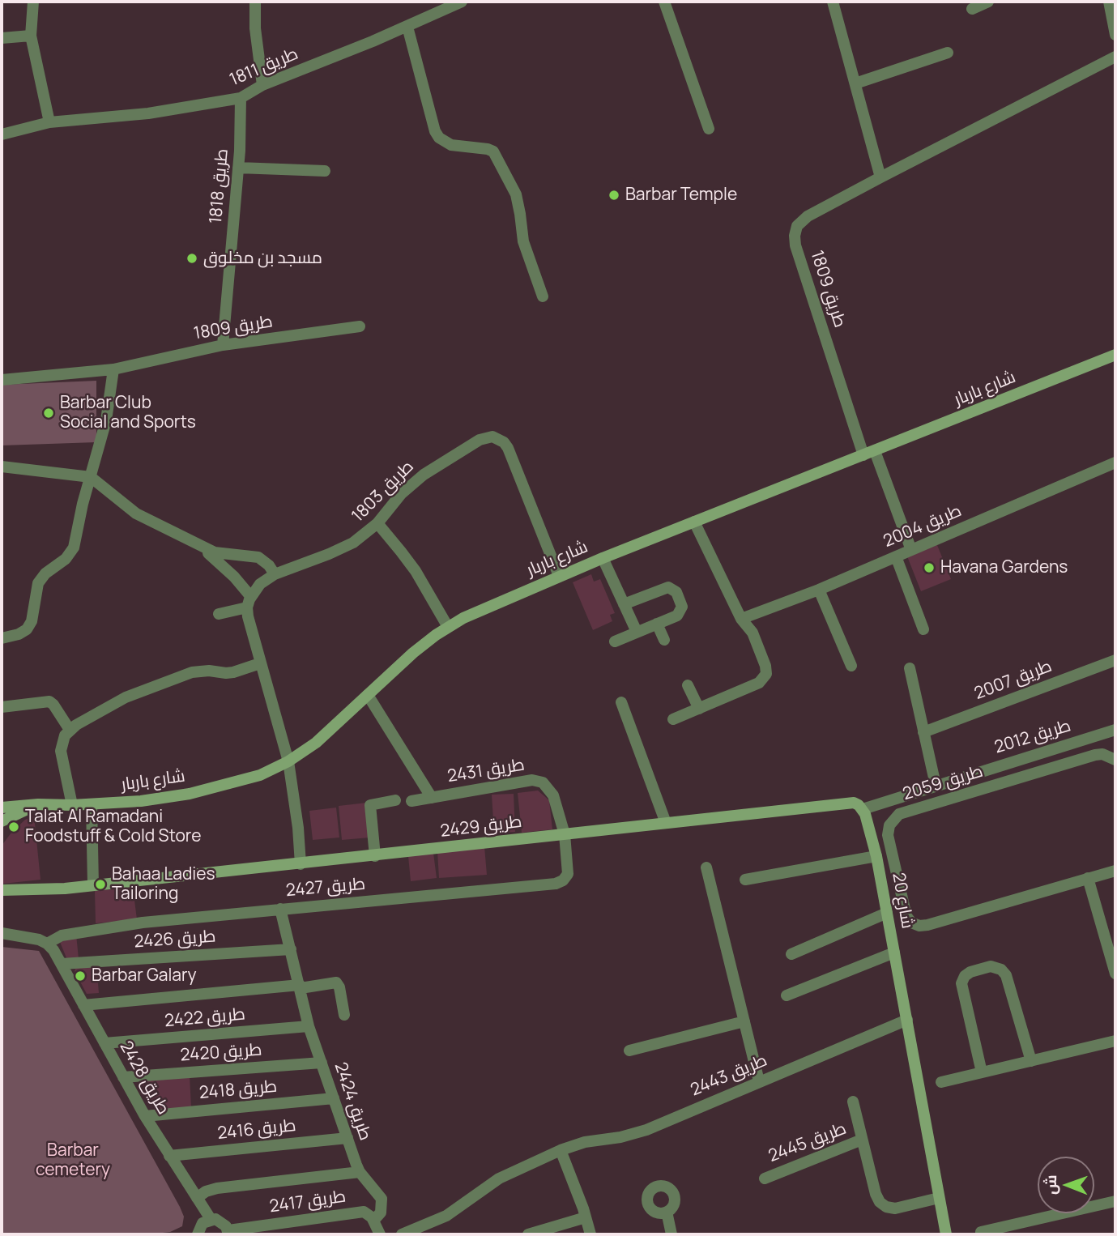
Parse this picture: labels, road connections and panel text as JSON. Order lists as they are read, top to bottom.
{
  "streets": {
    "street": [
      "طريق 1811",
      "طريق 1818",
      "طريق 1809",
      "شارع باربار",
      "طريق 1803",
      "طريق 2004",
      "طريق 2007",
      "طريق 2012",
      "طريق 2431",
      "طريق 2059",
      "طريق 2429",
      "طريق 2427",
      "شارع 20",
      "طريق 2426",
      "طريق 2422",
      "طريق 2420",
      "طريق 2443",
      "طريق 2428",
      "طريق 2418",
      "طريق 2424",
      "طريق 2416",
      "طريق 2445",
      "طريق 2417"
    ]
  },
  "crossings": [
    ["طريق 1811", "طريق 1818"],
    ["طريق 1818", "طريق 1809"],
    ["طريق 1809", "شارع باربار"],
    ["طريق 1809", "طريق 2004"],
    ["شارع باربار", "طريق 1803"],
    ["طريق 2012", "شارع 20"],
    ["طريق 2431", "طريق 2429"],
    ["طريق 2431", "طريق 2427"],
    ["طريق 2429", "طريق 2427"],
    ["طريق 2427", "طريق 2428"],
    ["طريق 2427", "طريق 2424"],
    ["شارع 20", "طريق 2443"],
    ["طريق 2426", "طريق 2428"],
    ["طريق 2426", "طريق 2424"],
    ["طريق 2422", "طريق 2428"],
    ["طريق 2422", "طريق 2424"],
    ["طريق 2420", "طريق 2428"],
    ["طريق 2420", "طريق 2424"],
    ["طريق 2428", "طريق 2418"],
    ["طريق 2428", "طريق 2416"],
    ["طريق 2418", "طريق 2424"],
    ["طريق 2424", "طريق 2416"],
    ["طريق 2424", "طريق 2417"]
  ],
  "parks": ["Barbar cemetery"],
  "places": [
    "Barbar Temple",
    "مسجد بن مخلوق",
    "Barbar Club Social and Sports",
    "Havana Gardens",
    "Talat Al Ramadani Foodstuff & Cold Store",
    "Bahaa Ladies Tailoring",
    "Barbar Galary"
  ],
  "north": "left"
}
